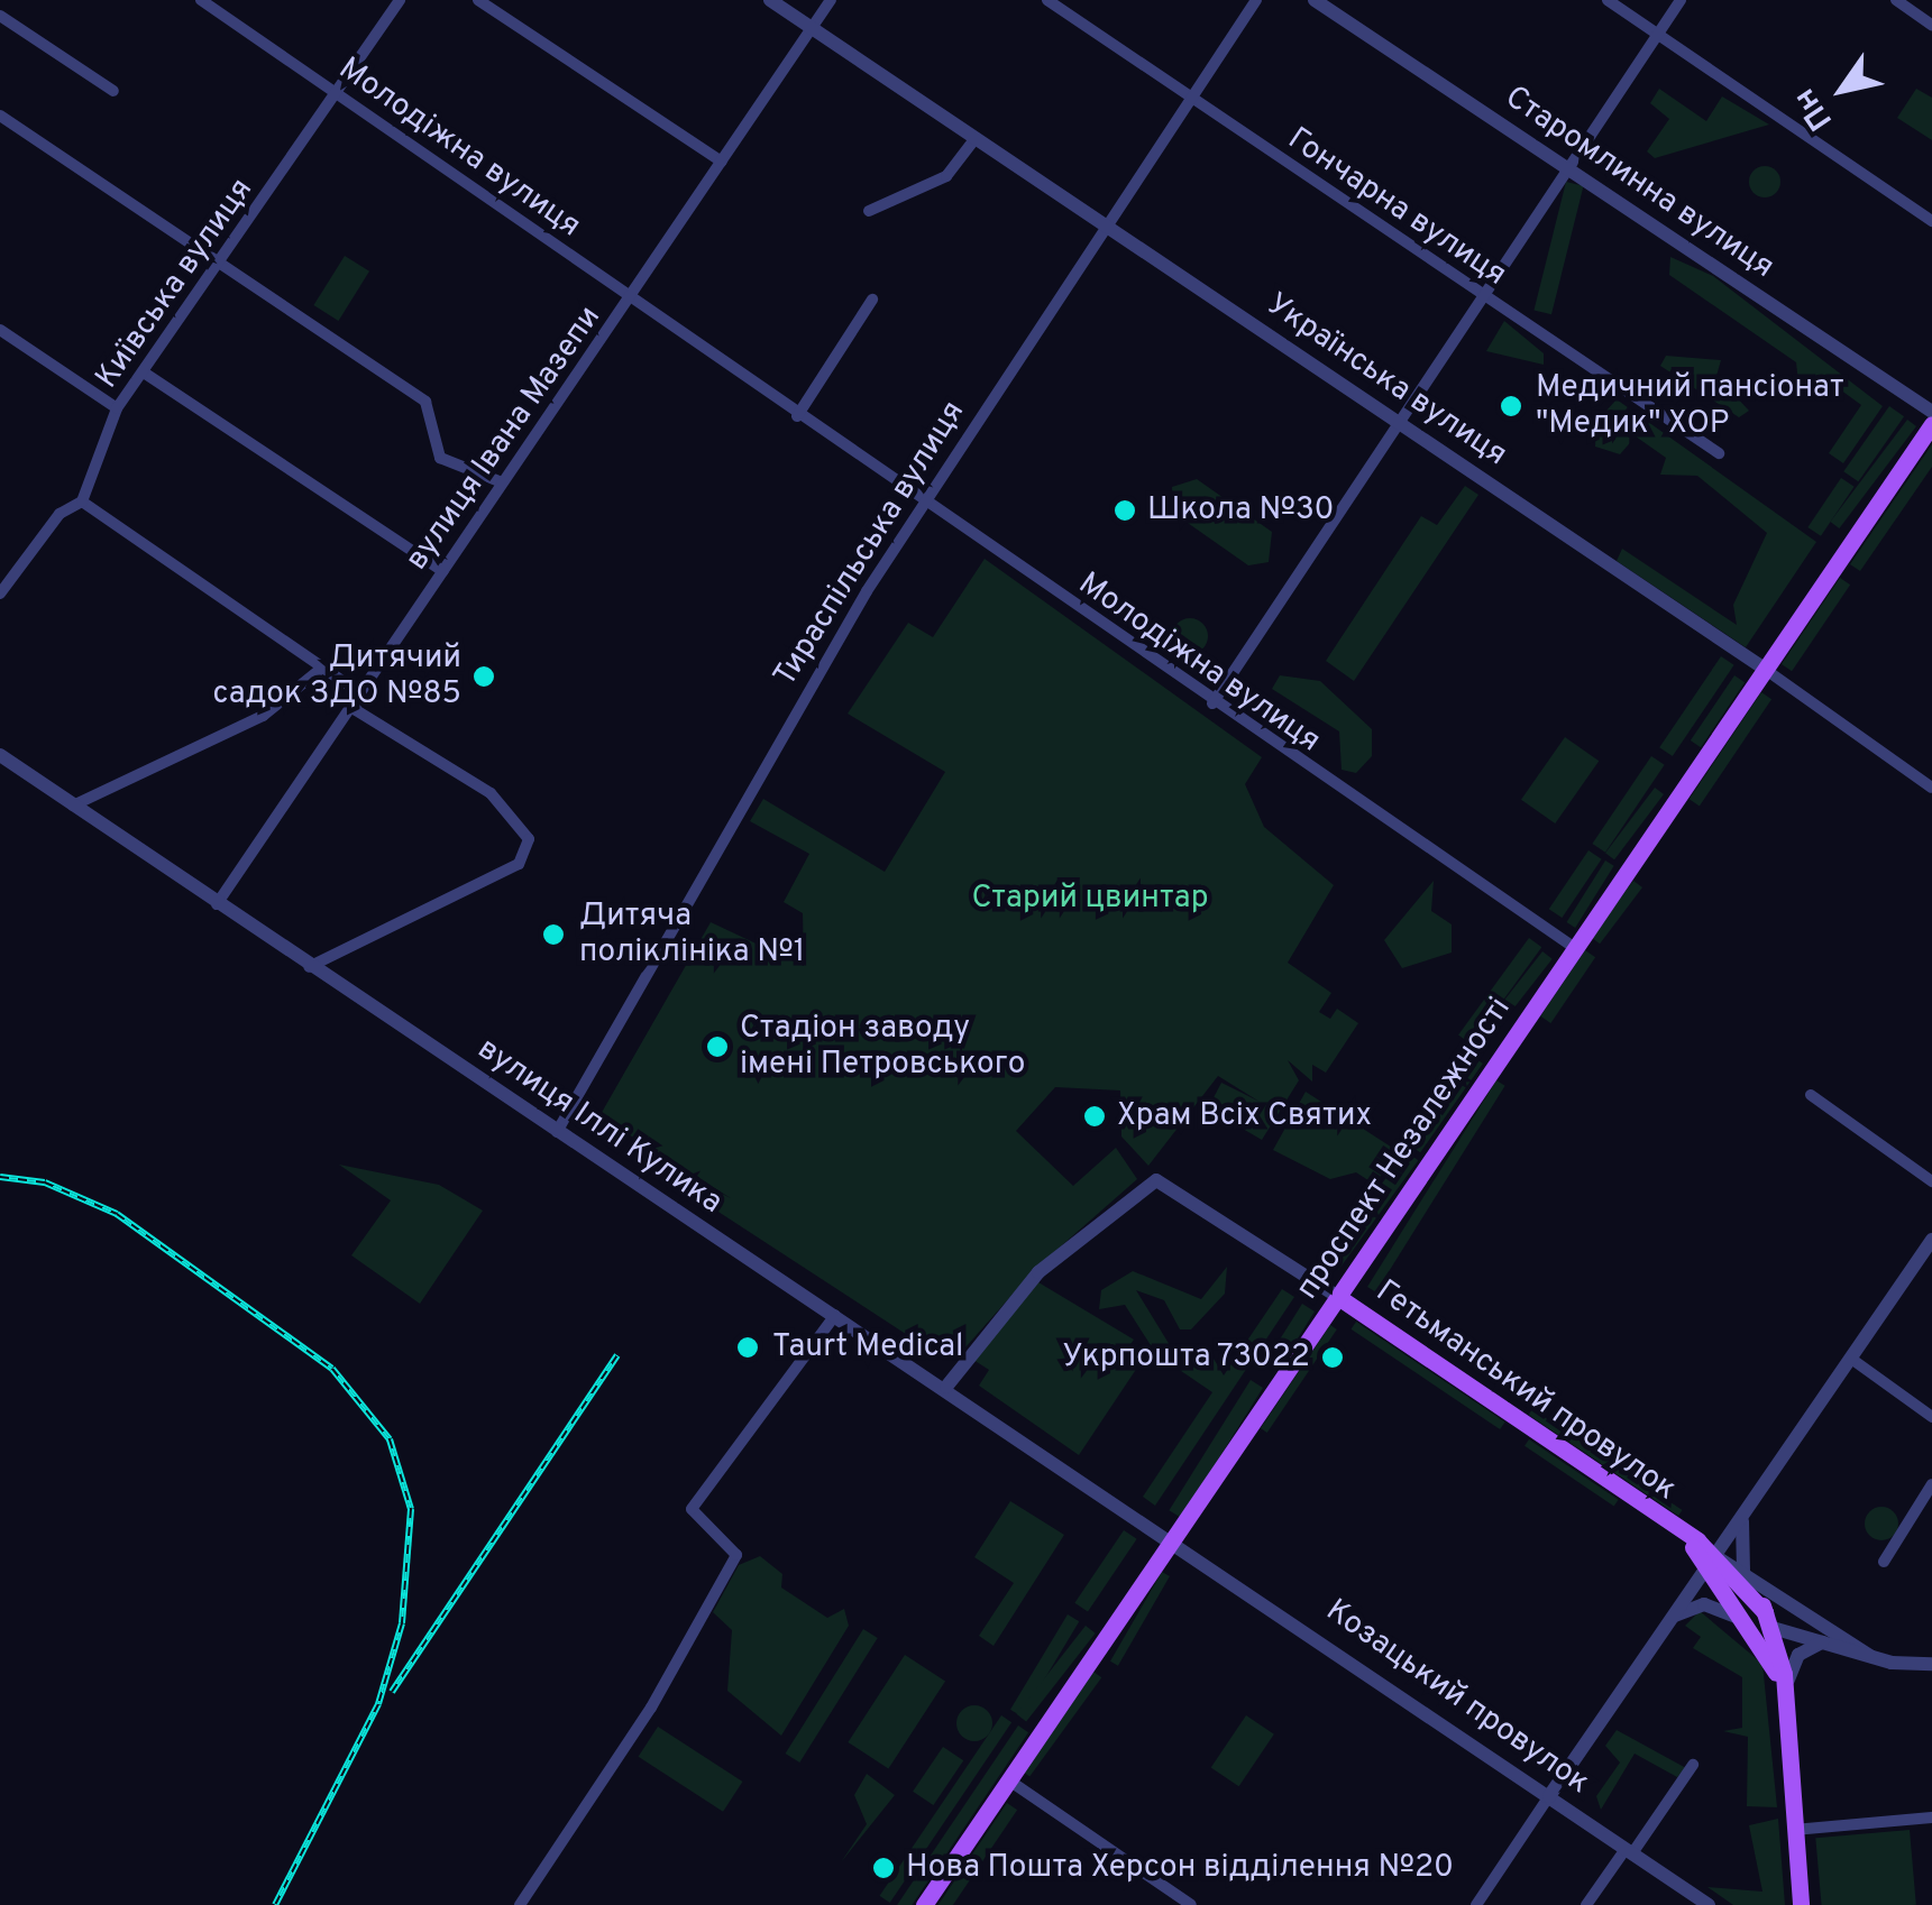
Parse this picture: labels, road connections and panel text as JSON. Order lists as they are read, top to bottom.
{
  "streets": {
    "main road": ["проспект Незалежності", "Гетьманський провулок"],
    "street": [
      "Молодіжна вулиця",
      "Старомлинна вулиця",
      "Гончарна вулиця",
      "Київська вулиця",
      "Українська вулиця",
      "вулиця Івана Мазепи",
      "Тираспільська вулиця",
      "вулиця Іллі Кулика",
      "Козацький провулок"
    ]
  },
  "crossings": [
    ["Молодіжна вулиця", "Київська вулиця"],
    ["Молодіжна вулиця", "вулиця Івана Мазепи"],
    ["Молодіжна вулиця", "Тираспільська вулиця"],
    ["Молодіжна вулиця", "проспект Незалежності"],
    ["Гончарна вулиця", "Тираспільська вулиця"],
    ["Українська вулиця", "вулиця Івана Мазепи"],
    ["Українська вулиця", "Тираспільська вулиця"],
    ["Українська вулиця", "проспект Незалежності"],
    ["вулиця Івана Мазепи", "вулиця Іллі Кулика"],
    ["Тираспільська вулиця", "вулиця Іллі Кулика"],
    ["вулиця Іллі Кулика", "проспект Незалежності"],
    ["вулиця Іллі Кулика", "Козацький провулок"],
    ["проспект Незалежності", "Гетьманський провулок"],
    ["проспект Незалежності", "Козацький провулок"]
  ],
  "parks": ["Старий цвинтар"],
  "places": [
    "Медичний пансіонат \"Медик\" ХОР",
    "Школа №30",
    "Дитячий садок ЗДО №85",
    "Дитяча поліклініка №1",
    "Стадіон заводу імені Петровського",
    "Храм Всіх Святих",
    "Taurt Medical",
    "Укрпошта 73022",
    "Нова Пошта Херсон відділення №20"
  ],
  "north": "bottom left"
}
